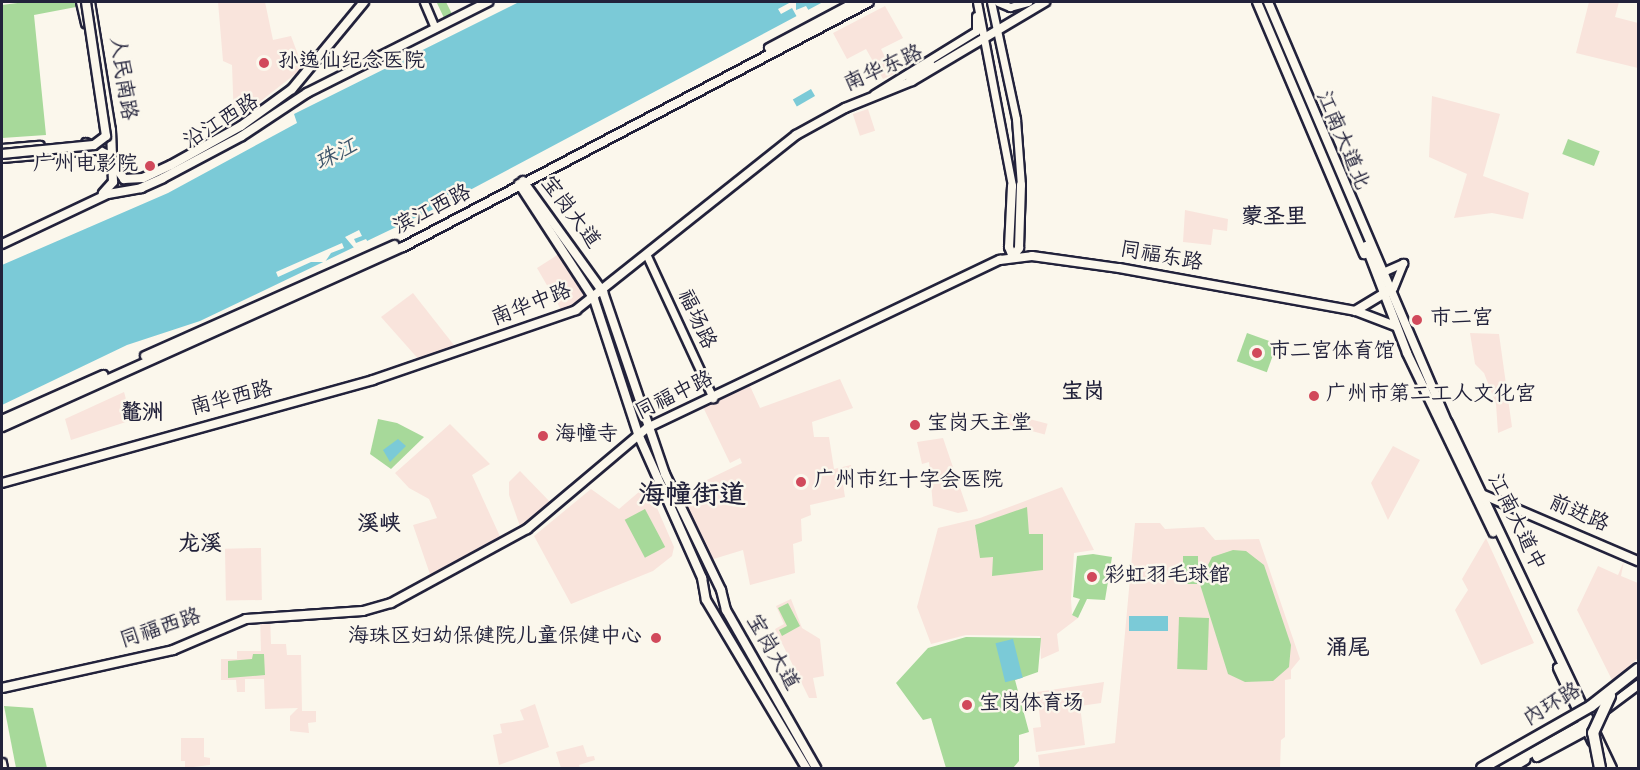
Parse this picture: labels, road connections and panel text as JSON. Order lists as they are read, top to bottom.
{
  "streets": {
    "highway": ["内环路"],
    "main road": [
      "南华东路",
      "人民南路",
      "沿江西路",
      "江南大道北",
      "滨江西路",
      "宝岗大道",
      "同福东路",
      "南华中路",
      "同福中路",
      "南华西路",
      "前进路",
      "江南大道中",
      "同福西路"
    ],
    "street": ["福场路"]
  },
  "crossings": [
    ["南华东路", "南华中路"],
    ["人民南路", "沿江西路"],
    ["江南大道北", "江南大道中"],
    ["滨江西路", "宝岗大道"],
    ["宝岗大道", "南华中路"],
    ["宝岗大道", "同福中路"],
    ["同福东路", "同福中路"],
    ["同福东路", "江南大道中"],
    ["南华中路", "福场路"],
    ["南华中路", "南华西路"],
    ["福场路", "同福中路"],
    ["同福中路", "同福西路"],
    ["前进路", "江南大道中"]
  ],
  "districts": [
    "蒙圣里",
    "宝岗",
    "鼇洲",
    "海幢街道",
    "溪峡",
    "龙溪",
    "涌尾"
  ],
  "water": ["珠江"],
  "places": [
    "孙逸仙纪念医院",
    "广州电影院",
    "市二宫",
    "市二宫体育馆",
    "广州市第二工人文化宫",
    "宝岗天主堂",
    "海幢寺",
    "广州市红十字会医院",
    "彩虹羽毛球館",
    "海珠区妇幼保健院儿童保健中心",
    "宝岗体育场"
  ]
}
